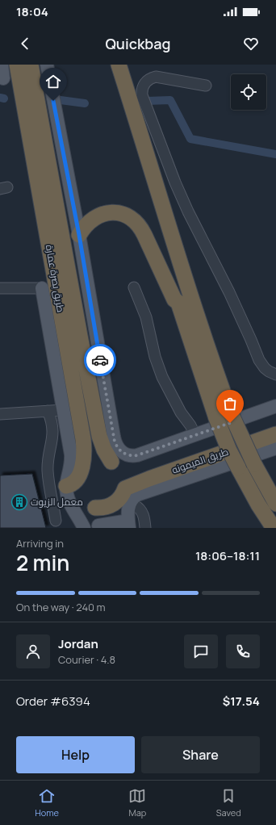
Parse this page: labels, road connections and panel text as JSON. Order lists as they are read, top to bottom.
{
  "streets": {
    "highway": ["طريق بصرة عمارة", "طريق الميمونه"]
  },
  "places": {
    "building": ["معمل الزيوت"]
  },
  "page": {
    "status": "18:04",
    "header": "Quickbag",
    "heading": ["2 min", "Arriving in", "18:06–18:11"],
    "panel": [
      "Jordan",
      "Courier · 4.8",
      "Order #6394",
      "$17.54"
    ],
    "bar": "On the way · 240 m",
    "buttons": ["Help", "Share"],
    "tabs": ["Home", "Map", "Saved"]
  }
}
